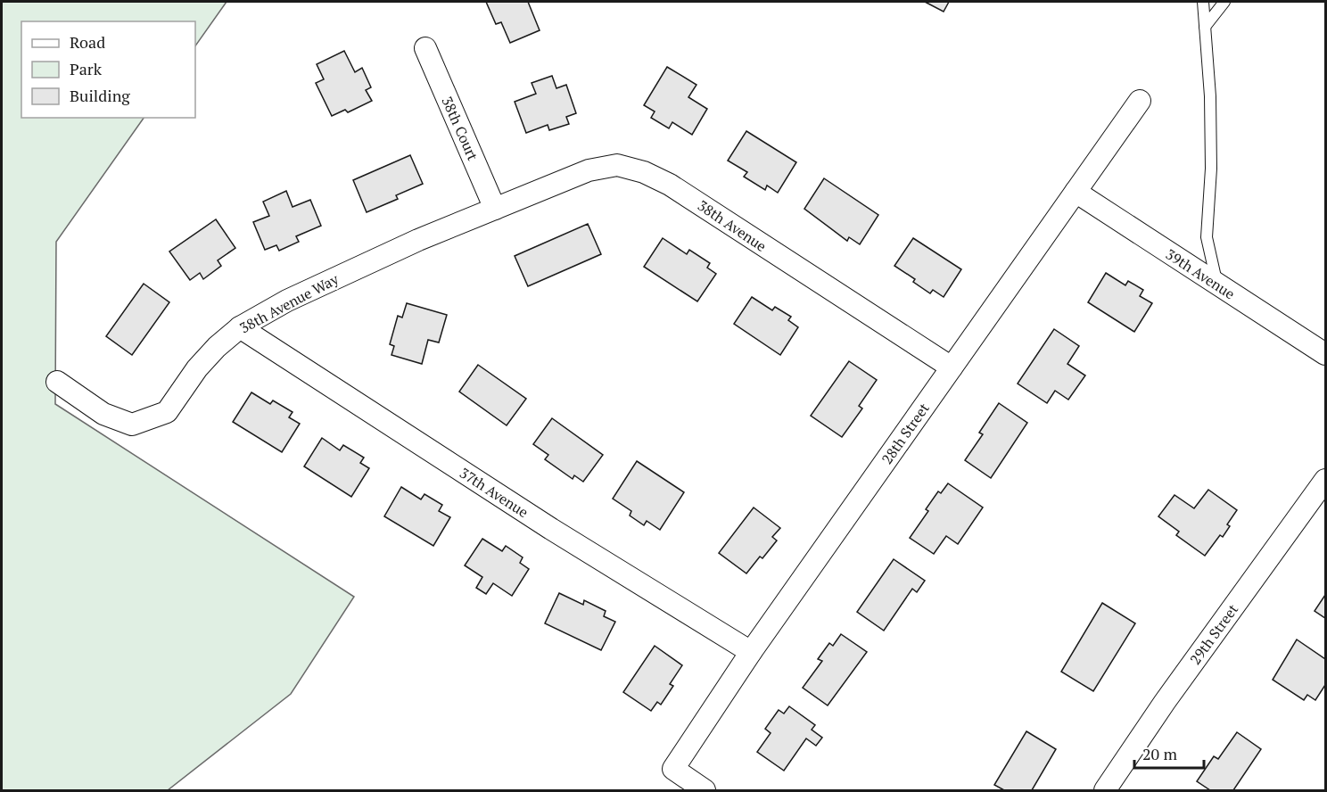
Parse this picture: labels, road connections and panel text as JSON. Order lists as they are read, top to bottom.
{
  "streets": {
    "street": [
      "38th Court",
      "38th Avenue",
      "39th Avenue",
      "38th Avenue Way",
      "28th Street",
      "37th Avenue",
      "29th Street"
    ]
  },
  "crossings": [
    ["38th Court", "38th Avenue"],
    ["38th Court", "38th Avenue Way"],
    ["38th Avenue", "38th Avenue Way"],
    ["38th Avenue", "28th Street"],
    ["39th Avenue", "28th Street"],
    ["38th Avenue Way", "37th Avenue"],
    ["28th Street", "37th Avenue"]
  ],
  "legend": ["Road", "Park", "Building"],
  "scale_bar": "20 m"
}
